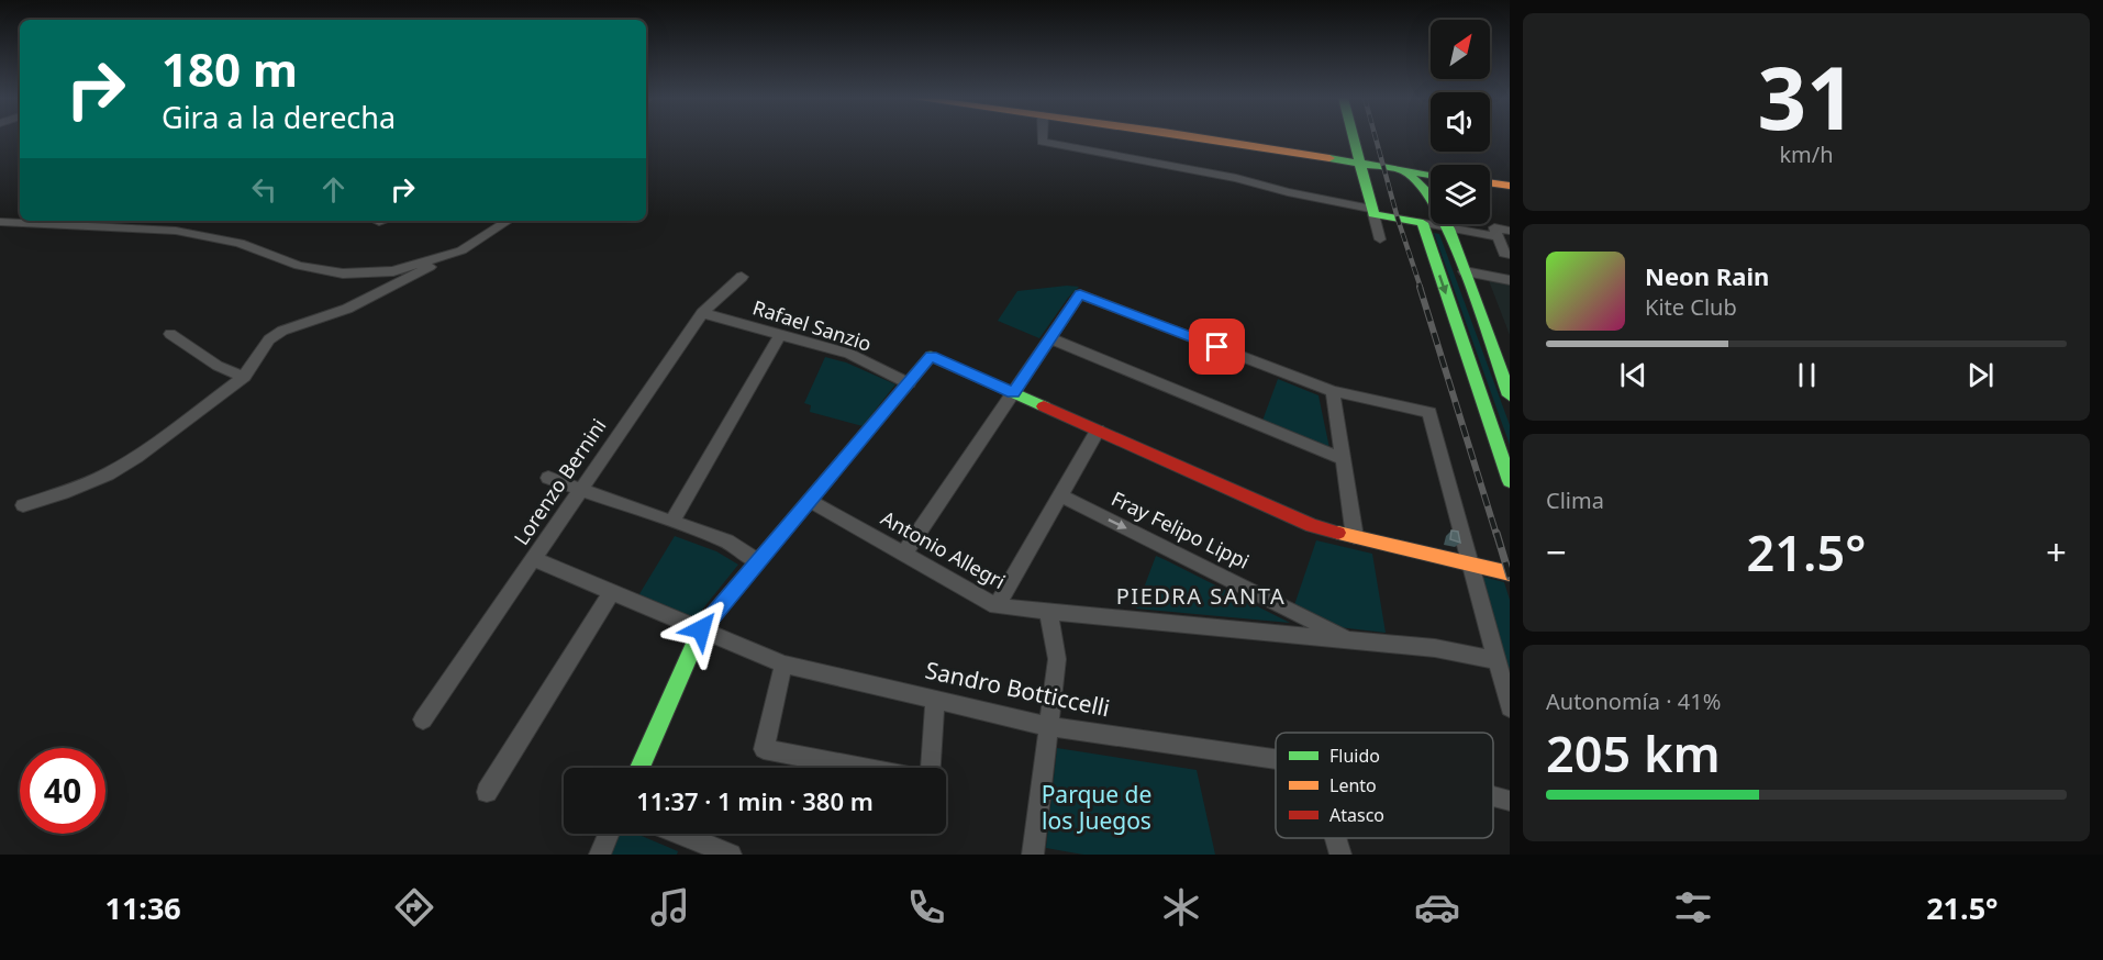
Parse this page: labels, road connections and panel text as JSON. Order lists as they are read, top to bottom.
{
  "streets": {
    "street": [
      "Rafael Sanzio",
      "Lorenzo Bernini",
      "Fray Felipo Lippi",
      "Antonio Allegri",
      "Sandro Botticcelli"
    ]
  },
  "crossings": [
    ["Rafael Sanzio", "Lorenzo Bernini"],
    ["Lorenzo Bernini", "Sandro Botticcelli"],
    ["Fray Felipo Lippi", "Antonio Allegri"]
  ],
  "districts": ["PIEDRA SANTA"],
  "parks": ["Parque de los Juegos"],
  "legend": ["Fluido", "Lento", "Atasco"],
  "north": "top right",
  "page": {
    "tile": [
      ["31", "km/h"],
      "Clima",
      ["Autonomía · 41%", "205 km"]
    ],
    "turn": ["180 m", "Gira a la derecha"],
    "song": ["Neon Rain", "Kite Club"],
    "heat": ["−", "21.5°", "+"],
    "limit": "40",
    "trip": "11:37 · 1 min · 380 m",
    "tabs": ["11:36", "21.5°"]
  }
}
